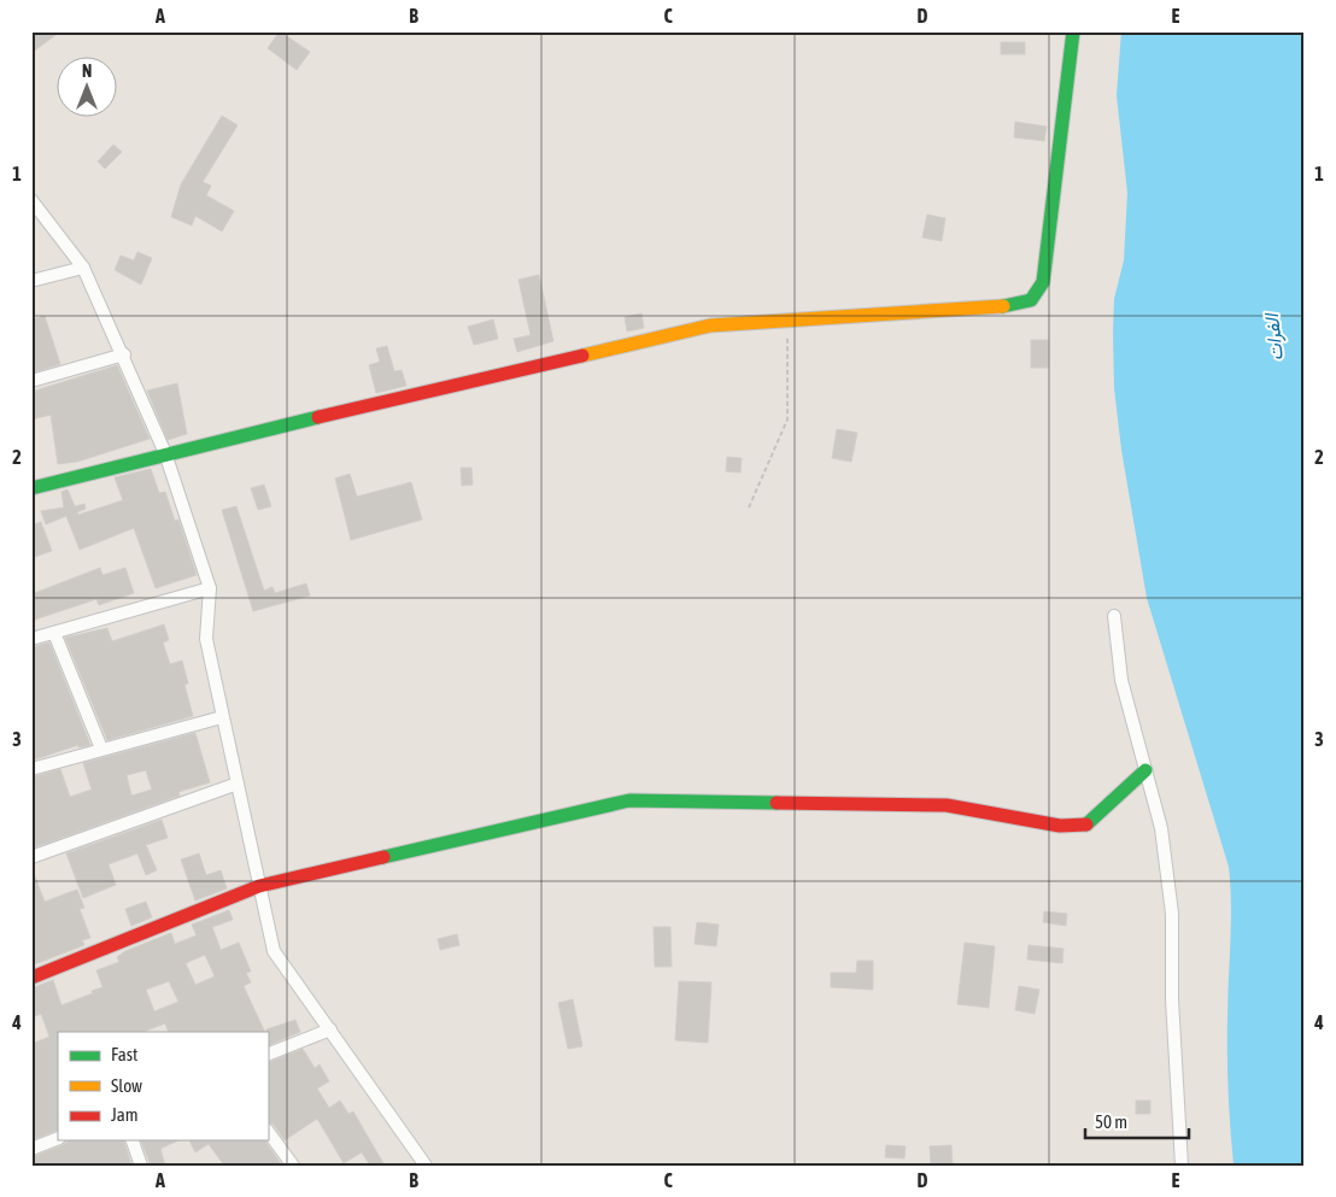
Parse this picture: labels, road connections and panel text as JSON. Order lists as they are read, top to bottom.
{
  "water": ["الفرات"],
  "legend": ["Fast", "Slow", "Jam"],
  "scale_bar": "50 m",
  "north": "top",
  "grid": {
    "columns": [
      "A",
      "B",
      "C",
      "D",
      "E"
    ],
    "rows": [
      "1",
      "2",
      "3",
      "4"
    ]
  }
}
